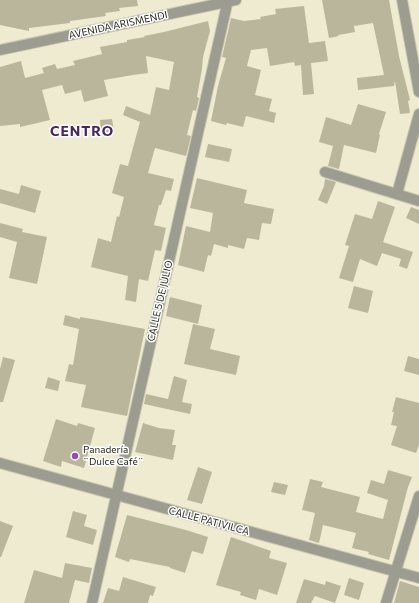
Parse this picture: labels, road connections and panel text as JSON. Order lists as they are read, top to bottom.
{
  "streets": {
    "street": ["AVENIDA ARISMENDI", "CALLE 5 DE JULIO", "CALLE PATIVILCA"]
  },
  "crossings": [
    ["AVENIDA ARISMENDI", "CALLE 5 DE JULIO"],
    ["CALLE 5 DE JULIO", "CALLE PATIVILCA"]
  ],
  "districts": ["CENTRO"],
  "places": ["Panadería ¨Dulce Café¨"]
}
